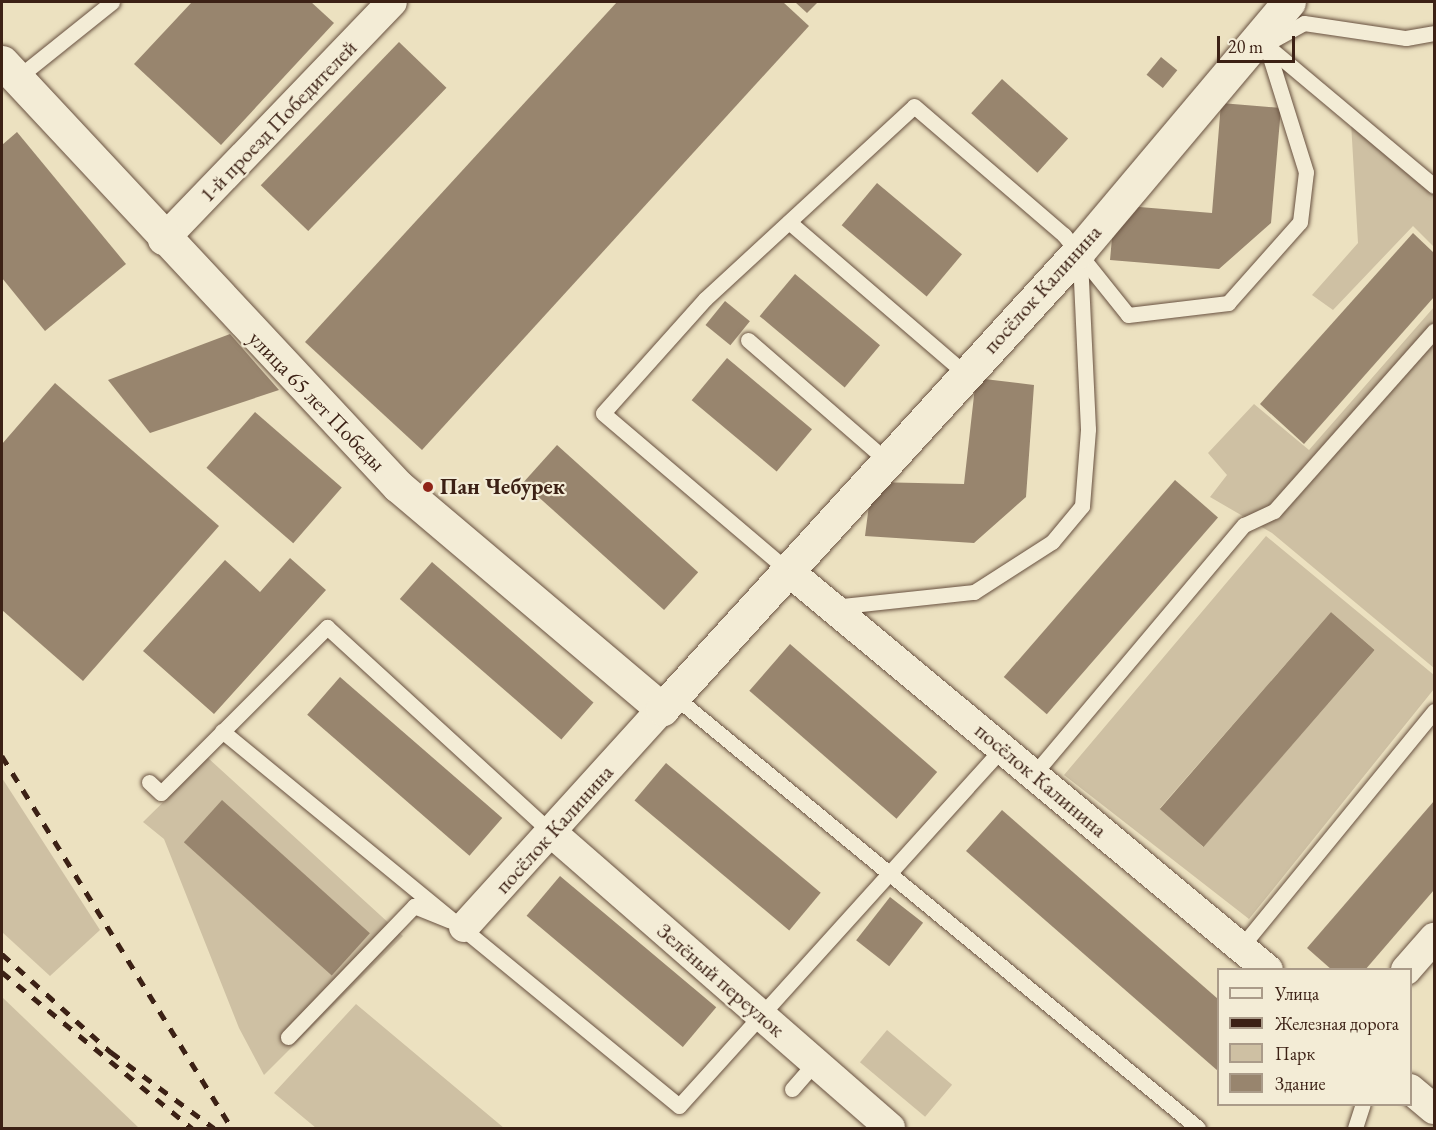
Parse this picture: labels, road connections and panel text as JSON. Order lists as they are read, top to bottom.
{
  "streets": {
    "street": [
      "1-й проезд Победителей",
      "посёлок Калинина",
      "улица 65 лет Победы",
      "Зелёный переулок"
    ]
  },
  "crossings": [
    ["1-й проезд Победителей", "улица 65 лет Победы"],
    ["посёлок Калинина", "улица 65 лет Победы"],
    ["посёлок Калинина", "Зелёный переулок"]
  ],
  "places": ["Пан Чебурек"],
  "legend": [
    "Улица",
    "Железная дорога",
    "Парк",
    "Здание"
  ],
  "scale_bar": "20 m"
}
